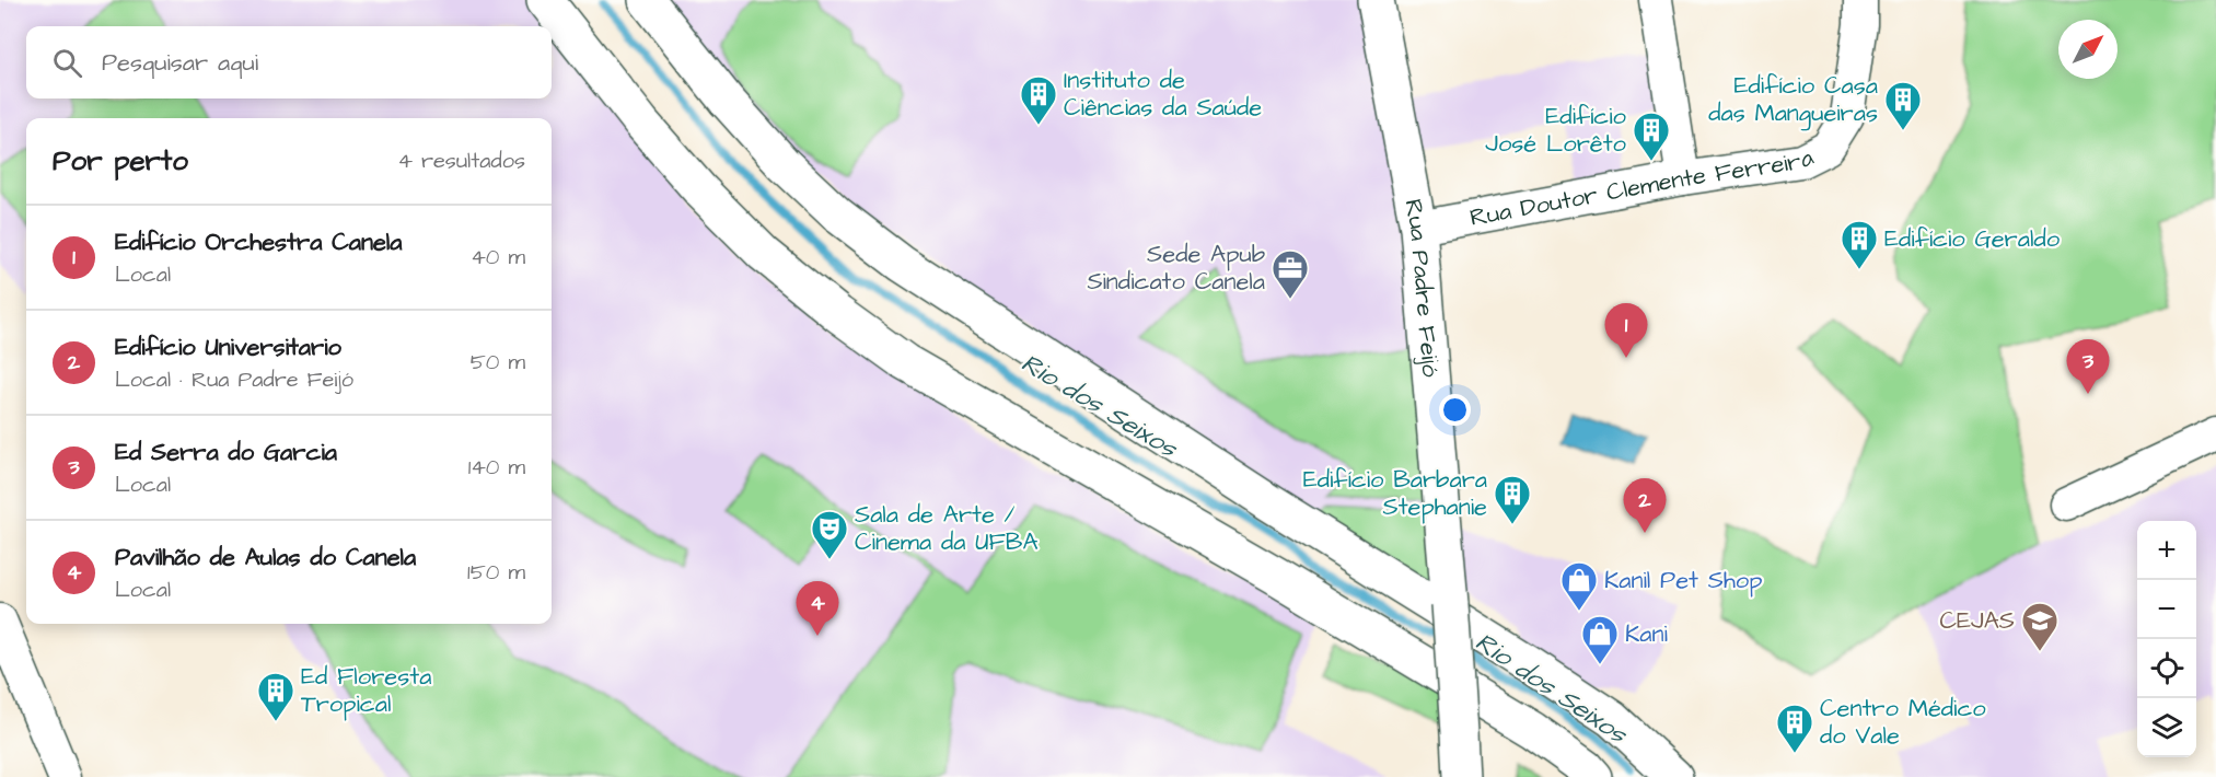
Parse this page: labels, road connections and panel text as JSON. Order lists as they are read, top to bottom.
{
  "streets": {
    "main road": ["Rua Padre Feijó"],
    "street": ["Rua Doutor Clemente Ferreira"]
  },
  "crossings": [
    ["Rua Doutor Clemente Ferreira", "Rua Padre Feijó"]
  ],
  "water": ["Rio dos Seixos"],
  "places": {
    "building": [
      "Instituto de Ciências da Saúde",
      "Edifício Casa das Mangueiras",
      "Edifício José Lorêto",
      "Edifício Geraldo",
      "Edifício Barbara Stephanie",
      "Ed Floresta Tropical",
      "Centro Médico do Vale"
    ],
    "office": ["Sede Apub Sindicato Canela"],
    "theatre": ["Sala de Arte / Cinema da UFBA"],
    "shop": ["Kanil Pet Shop", "Kani"],
    "school or university": ["CEJAS"]
  },
  "north": "top right",
  "page": {
    "search": "Pesquisar aqui",
    "heading": ["Por perto", "4 resultados"],
    "list": [
      {
        "mark": "1",
        "name": "Edifício Orchestra Canela",
        "note": "Local",
        "value": "40 m"
      },
      {
        "mark": "2",
        "name": "Edifício Universitario",
        "note": "Local · Rua Padre Feijó",
        "value": "50 m"
      },
      {
        "mark": "3",
        "name": "Ed Serra do Garcia",
        "note": "Local",
        "value": "140 m"
      },
      {
        "mark": "4",
        "name": "Pavilhão de Aulas do Canela",
        "note": "Local",
        "value": "150 m"
      }
    ],
    "pins": [
      "1",
      "3",
      "2",
      "4"
    ],
    "map_buttons": ["+", "−"]
  }
}
